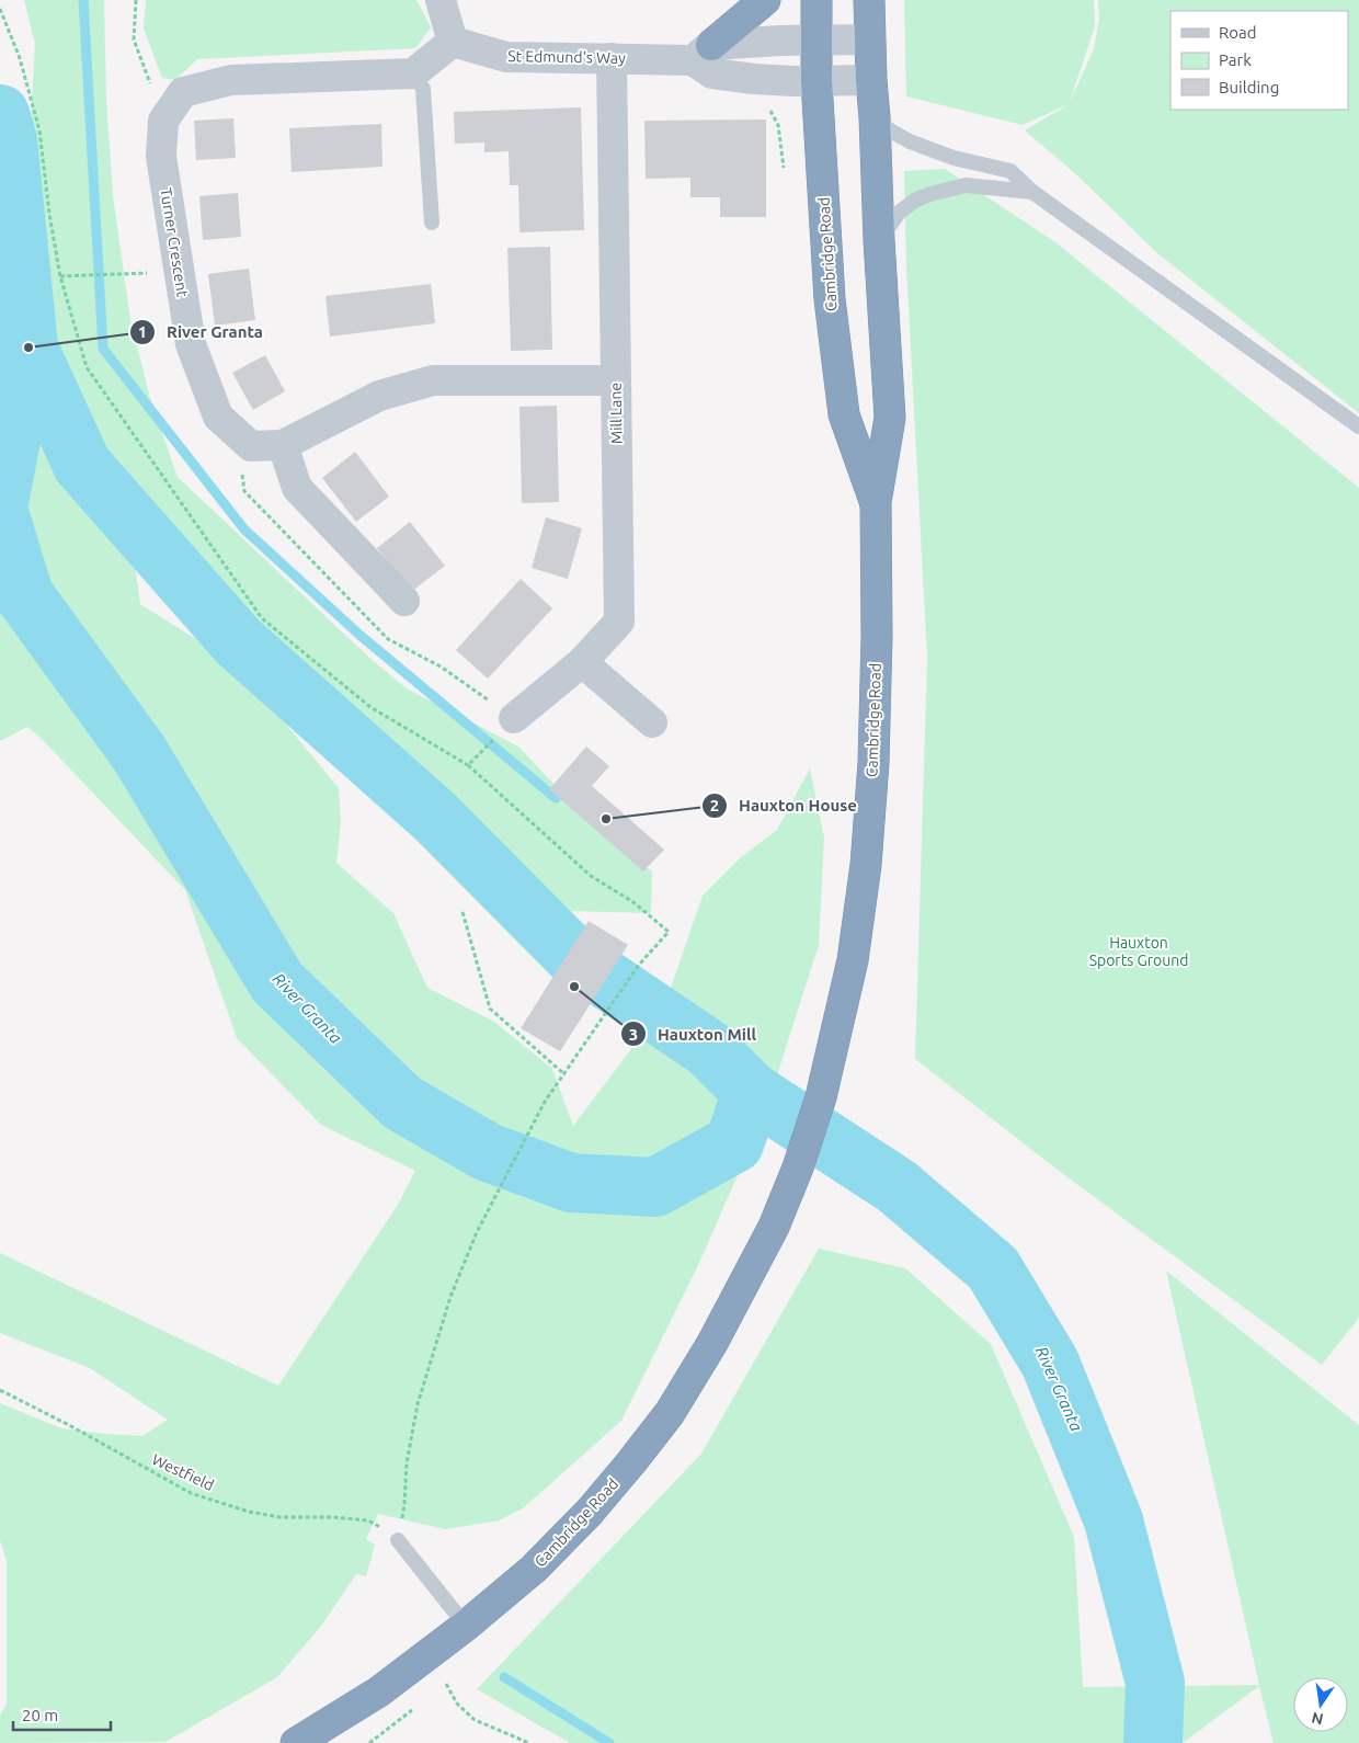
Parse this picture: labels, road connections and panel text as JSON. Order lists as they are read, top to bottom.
{
  "streets": {
    "highway": ["Cambridge Road"],
    "street": ["St Edmund's Way", "Turner Crescent", "Mill Lane"],
    "path": ["Westfield"]
  },
  "crossings": [
    ["St Edmund's Way", "Cambridge Road"],
    ["St Edmund's Way", "Mill Lane"],
    ["Turner Crescent", "Mill Lane"]
  ],
  "water": ["River Granta"],
  "parks": ["Hauxton Sports Ground"],
  "places": ["River Granta", "Hauxton House", "Hauxton Mill"],
  "legend": ["Road", "Park", "Building"],
  "scale_bar": "20 m",
  "north": "bottom"
}
